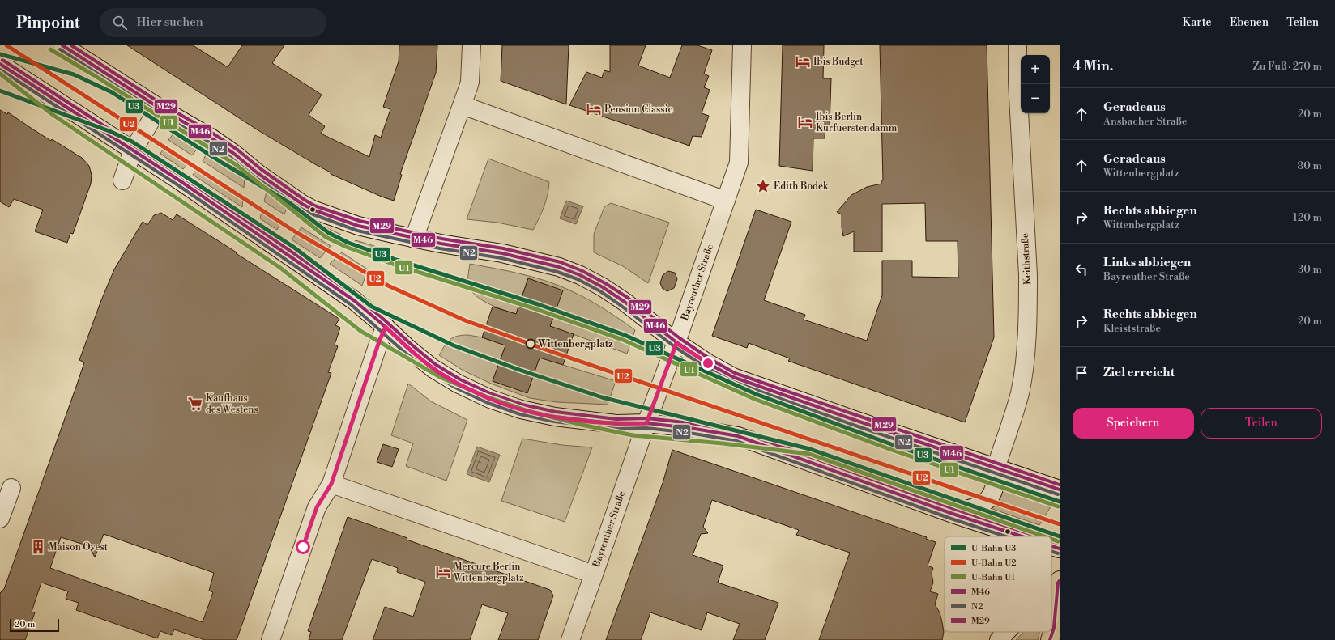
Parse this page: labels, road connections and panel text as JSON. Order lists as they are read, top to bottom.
{
  "streets": {
    "main road": ["Keithstraße", "Bayreuther Straße"]
  },
  "places": {
    "hotel": [
      "Ibis Budget",
      "Pension Classic",
      "Ibis Berlin Kurfuerstendamm",
      "Mercure Berlin Wittenbergplatz"
    ],
    "place": ["Edith Bodek"],
    "other": ["Wittenbergplatz"],
    "supermarket": ["Kaufhaus des Westens"],
    "building": ["Maison Ovest"]
  },
  "lines": [
    "metro line U2",
    "transit line M46",
    "transit line M29",
    "metro line U1",
    "transit line N2",
    "metro line U3"
  ],
  "legend": [
    "U-Bahn U3",
    "U-Bahn U2",
    "U-Bahn U1",
    "M46",
    "N2",
    "M29"
  ],
  "scale_bar": "20 m",
  "page": {
    "header": "Pinpoint",
    "search": "Hier suchen",
    "nav": ["Karte", "Ebenen", "Teilen"],
    "heading": ["4 Min.", "Zu Fuß · 270 m"],
    "map_buttons": ["+", "−"],
    "list": [
      ["Geradeaus", "Ansbacher Straße", "20 m"],
      ["Geradeaus", "Wittenbergplatz", "80 m"],
      ["Rechts abbiegen", "Wittenbergplatz", "120 m"],
      ["Links abbiegen", "Bayreuther Straße", "30 m"],
      ["Rechts abbiegen", "Kleiststraße", "20 m"],
      "Ziel erreicht"
    ],
    "buttons": ["Speichern", "Teilen"],
    "scale": "20 m"
  }
}
